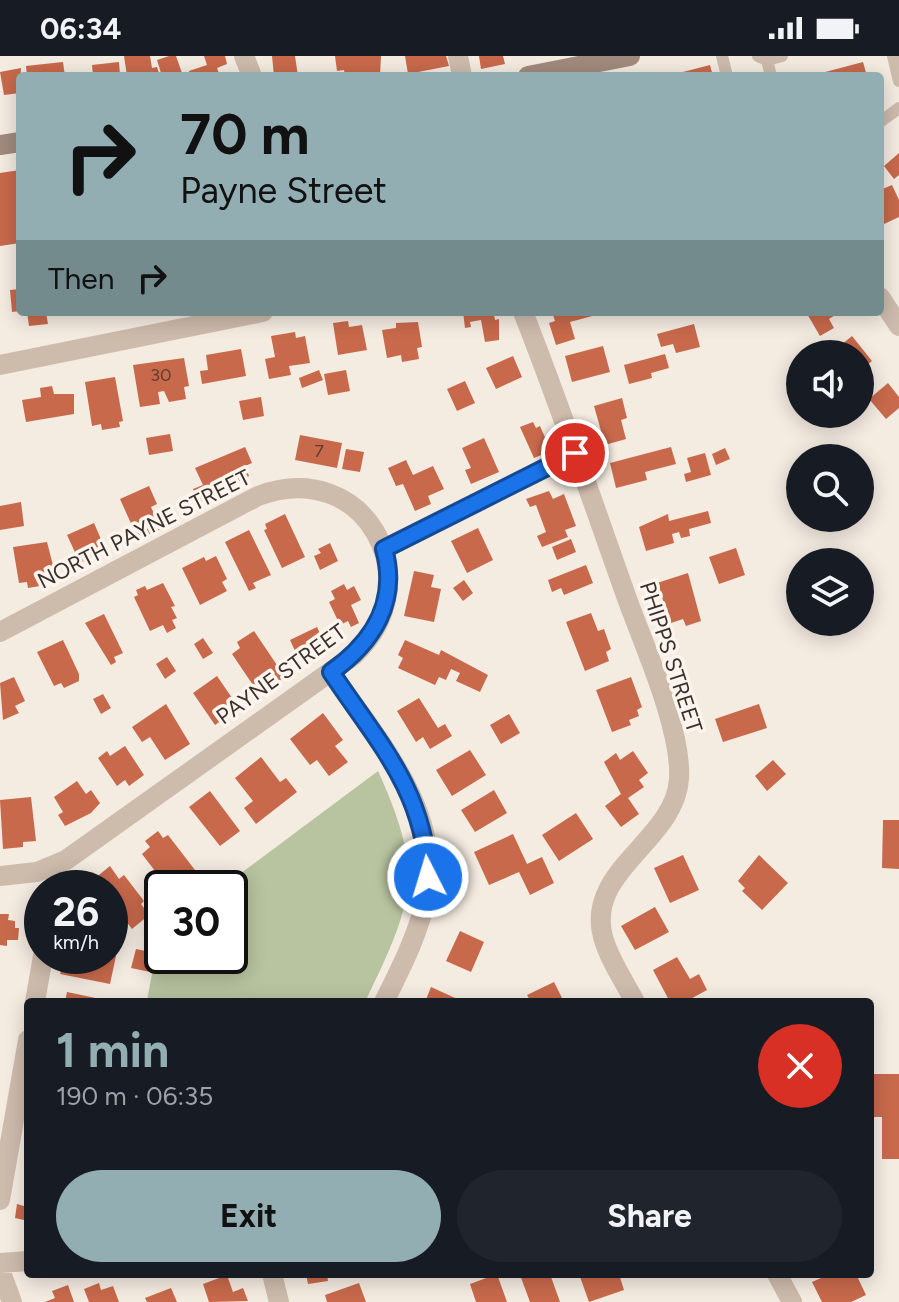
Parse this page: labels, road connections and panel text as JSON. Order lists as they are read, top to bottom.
{
  "streets": {
    "street": ["NORTH PAYNE STREET", "PHIPPS STREET", "PAYNE STREET"]
  },
  "crossings": [
    ["NORTH PAYNE STREET", "PAYNE STREET"]
  ],
  "house_numbers": ["30", "7"],
  "page": {
    "status": "06:34",
    "turn": ["70 m", "Payne Street"],
    "then": "Then",
    "speed": "26 km/h",
    "limit": "30",
    "heading": ["1 min", "190 m · 06:35"],
    "buttons": ["Exit", "Share"]
  }
}
